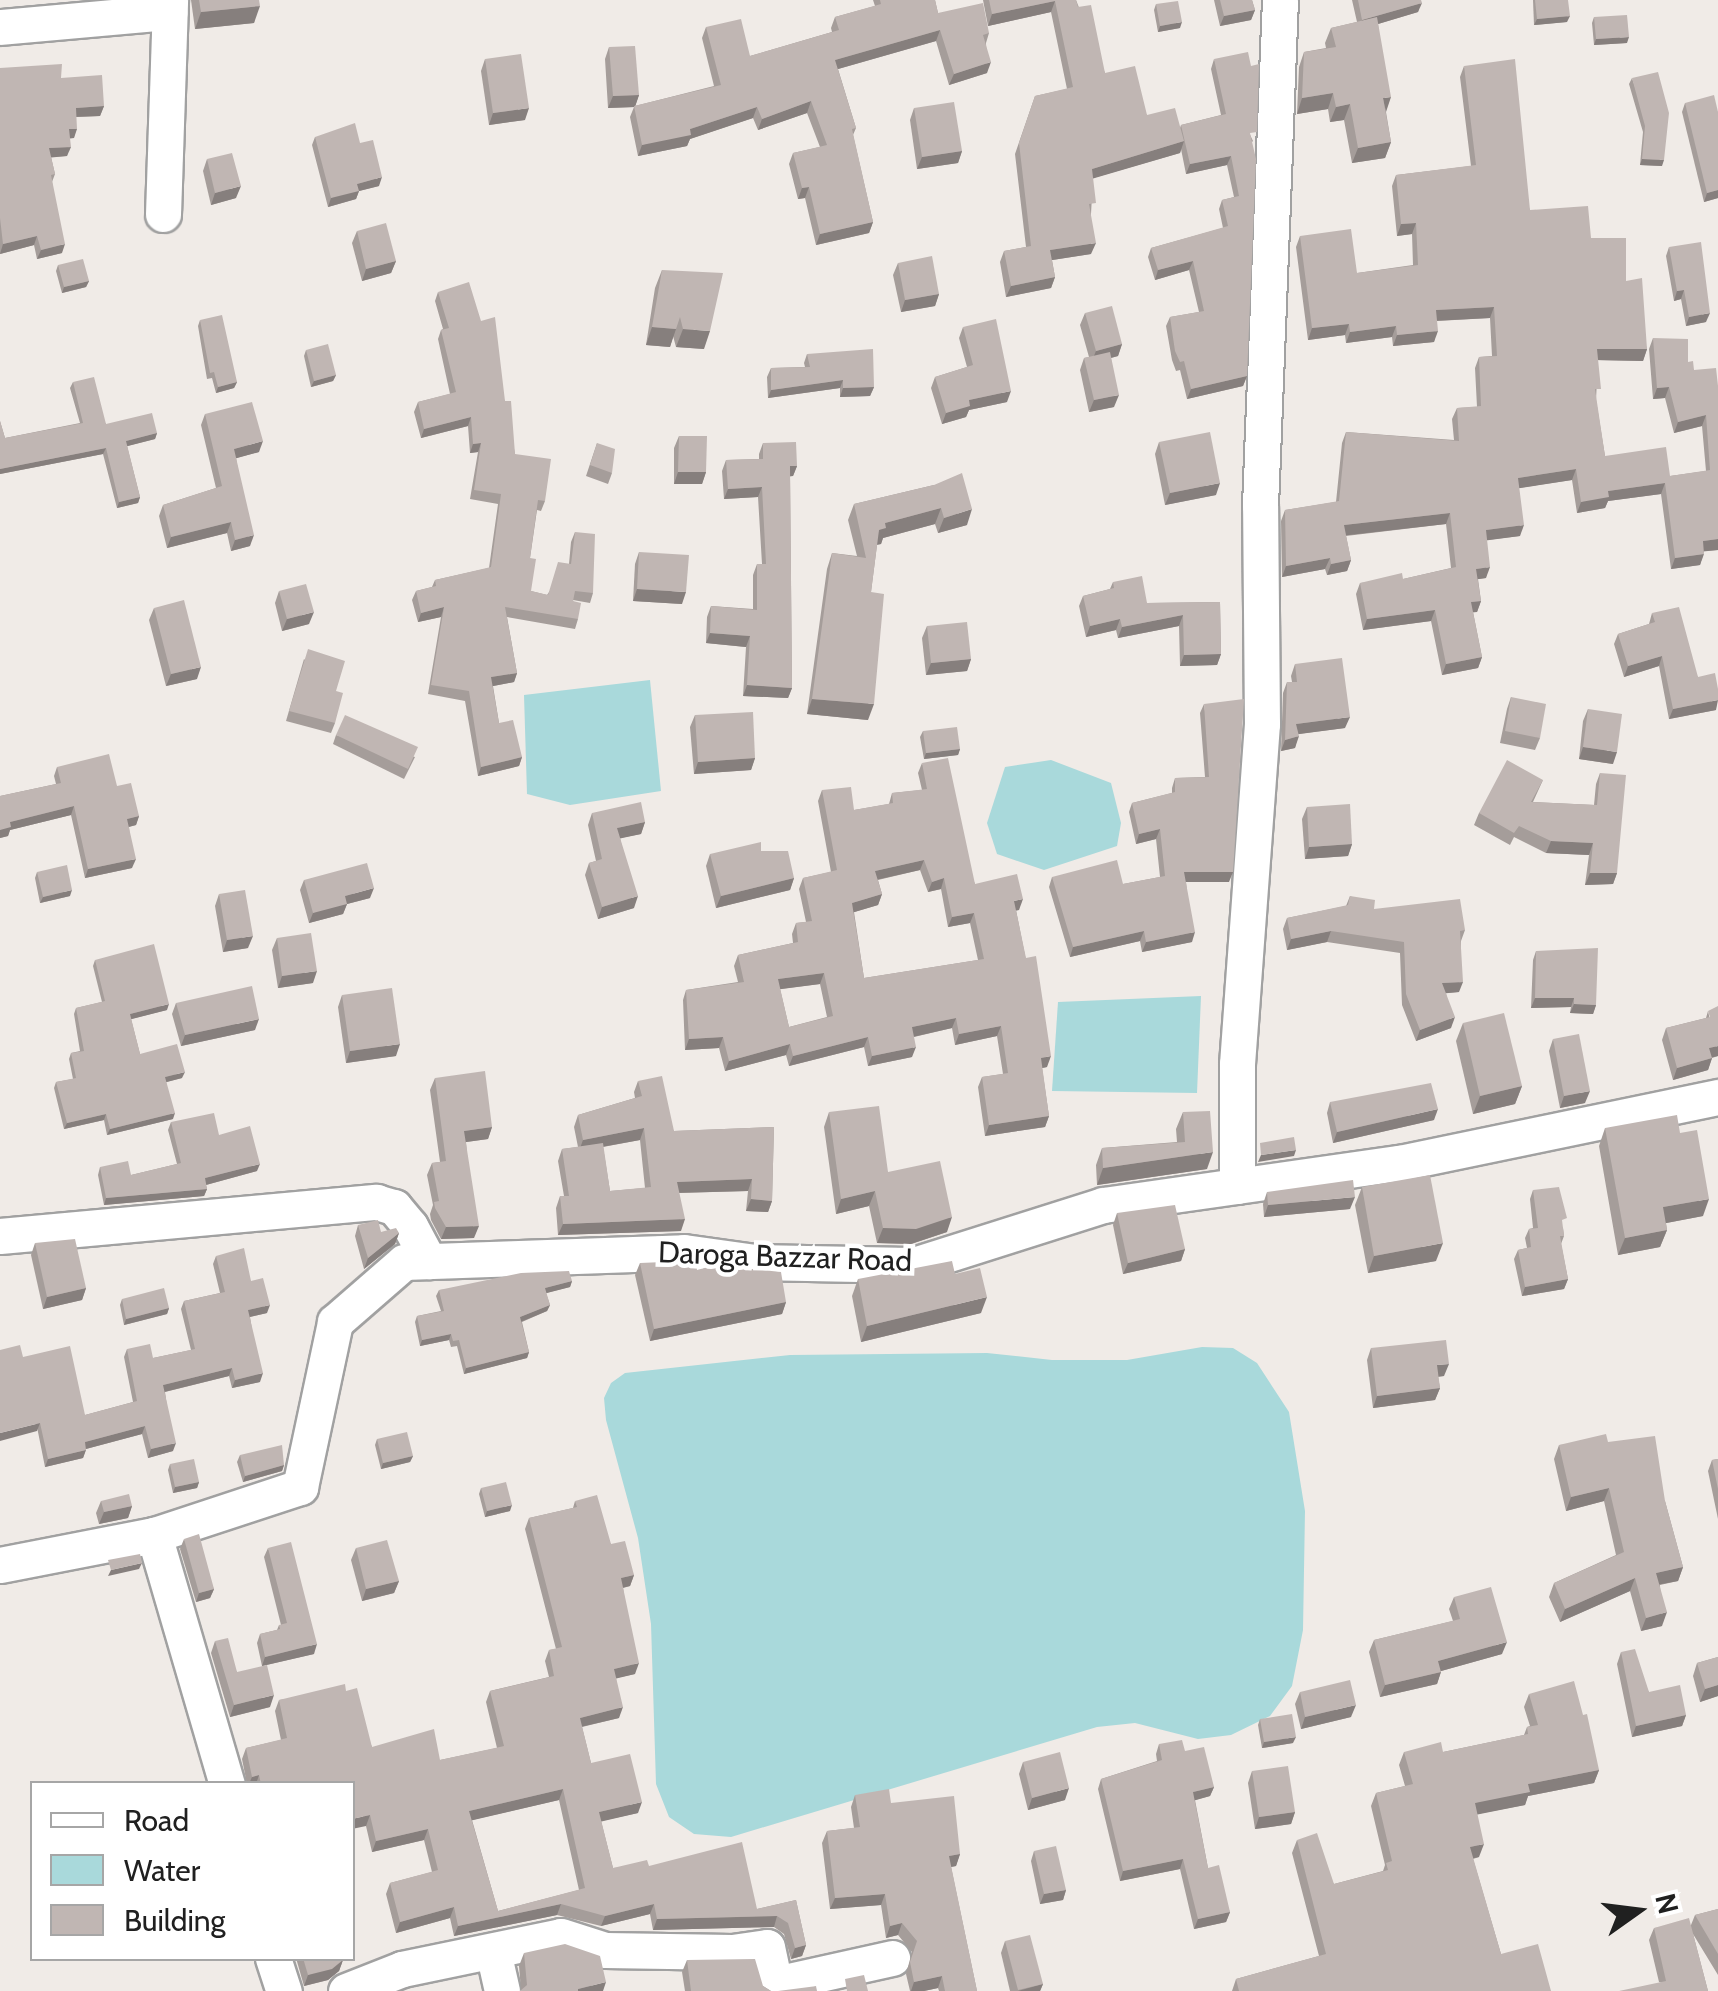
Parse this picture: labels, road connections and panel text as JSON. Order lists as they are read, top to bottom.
{
  "streets": {
    "street": ["Daroga Bazzar Road"]
  },
  "legend": ["Road", "Water", "Building"],
  "north": "right"
}
